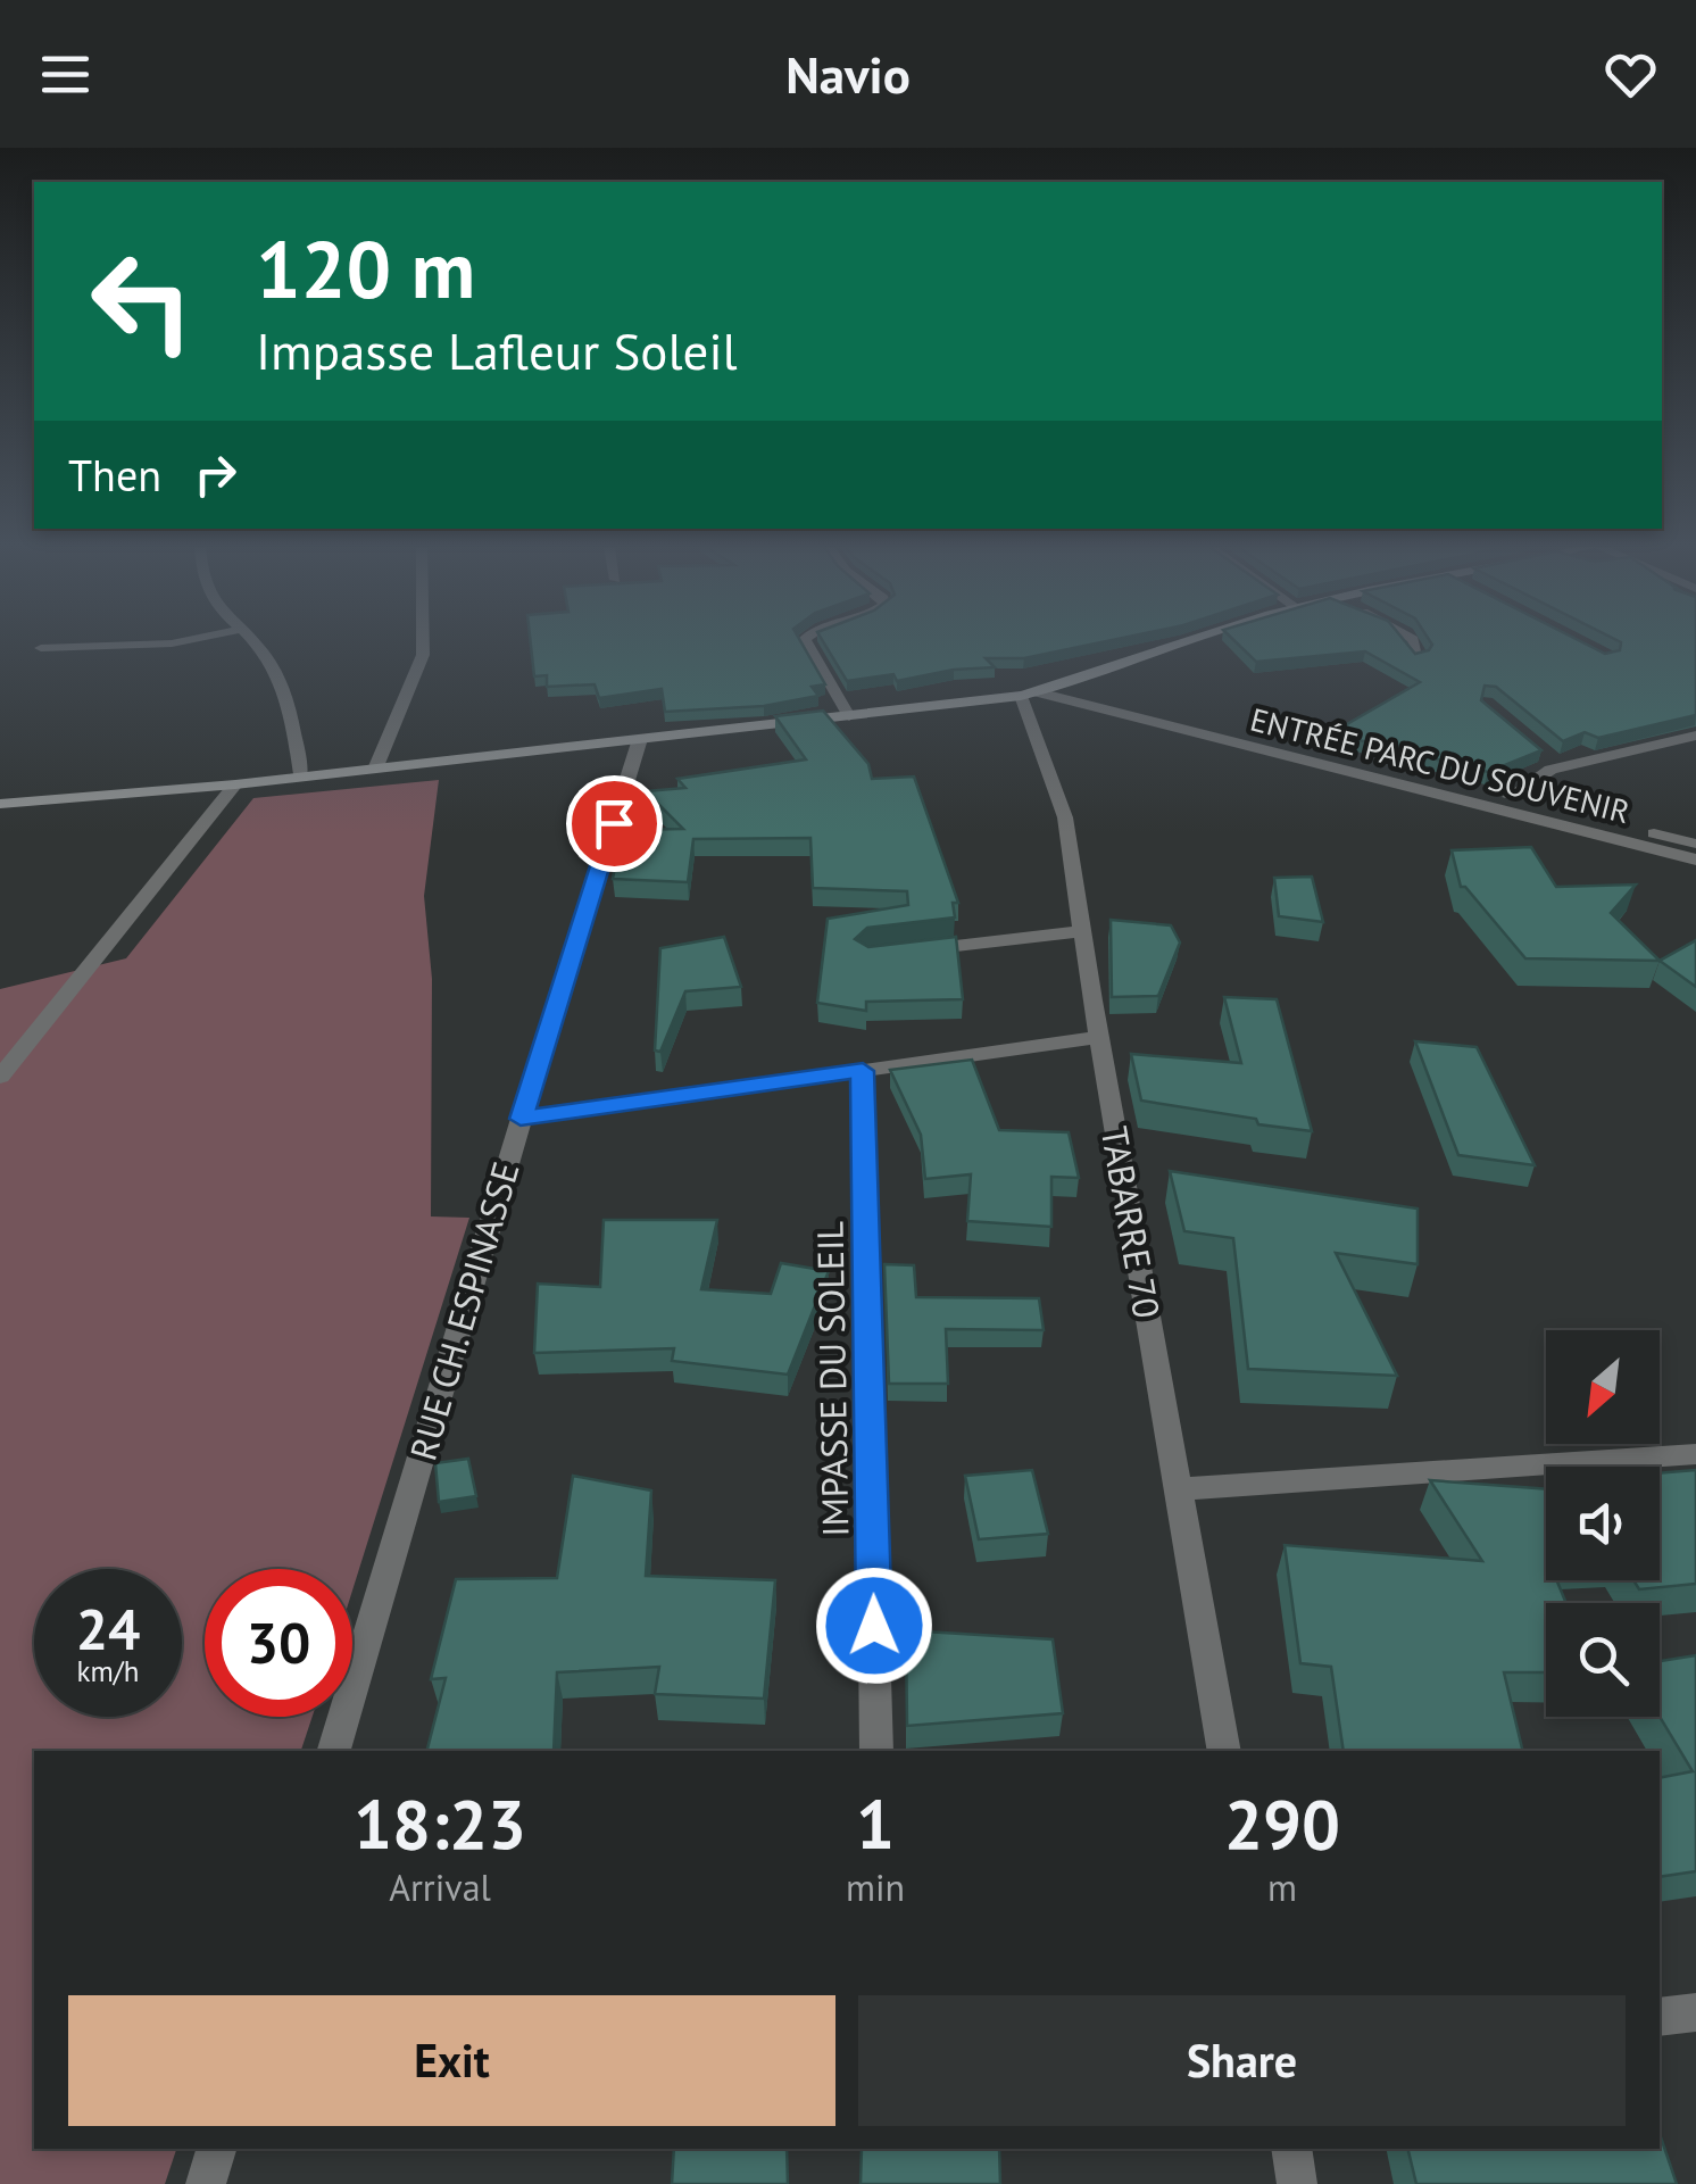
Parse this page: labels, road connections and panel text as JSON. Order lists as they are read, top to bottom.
{
  "streets": {
    "street": [
      "ENTRÉE PARC DU SOUVENIR",
      "TABARRE 70",
      "RUE CH. ESPINASSE",
      "IMPASSE DU SOLEIL"
    ]
  },
  "crossings": [
    ["ENTRÉE PARC DU SOUVENIR", "TABARRE 70"]
  ],
  "north": "bottom left",
  "page": {
    "header": "Navio",
    "turn": ["120 m", "Impasse Lafleur Soleil"],
    "then": "Then",
    "speed": "24 km/h",
    "limit": "30",
    "eta": [
      "18:23",
      "Arrival",
      "1",
      "min",
      "290",
      "m"
    ],
    "buttons": ["Exit", "Share"]
  }
}
